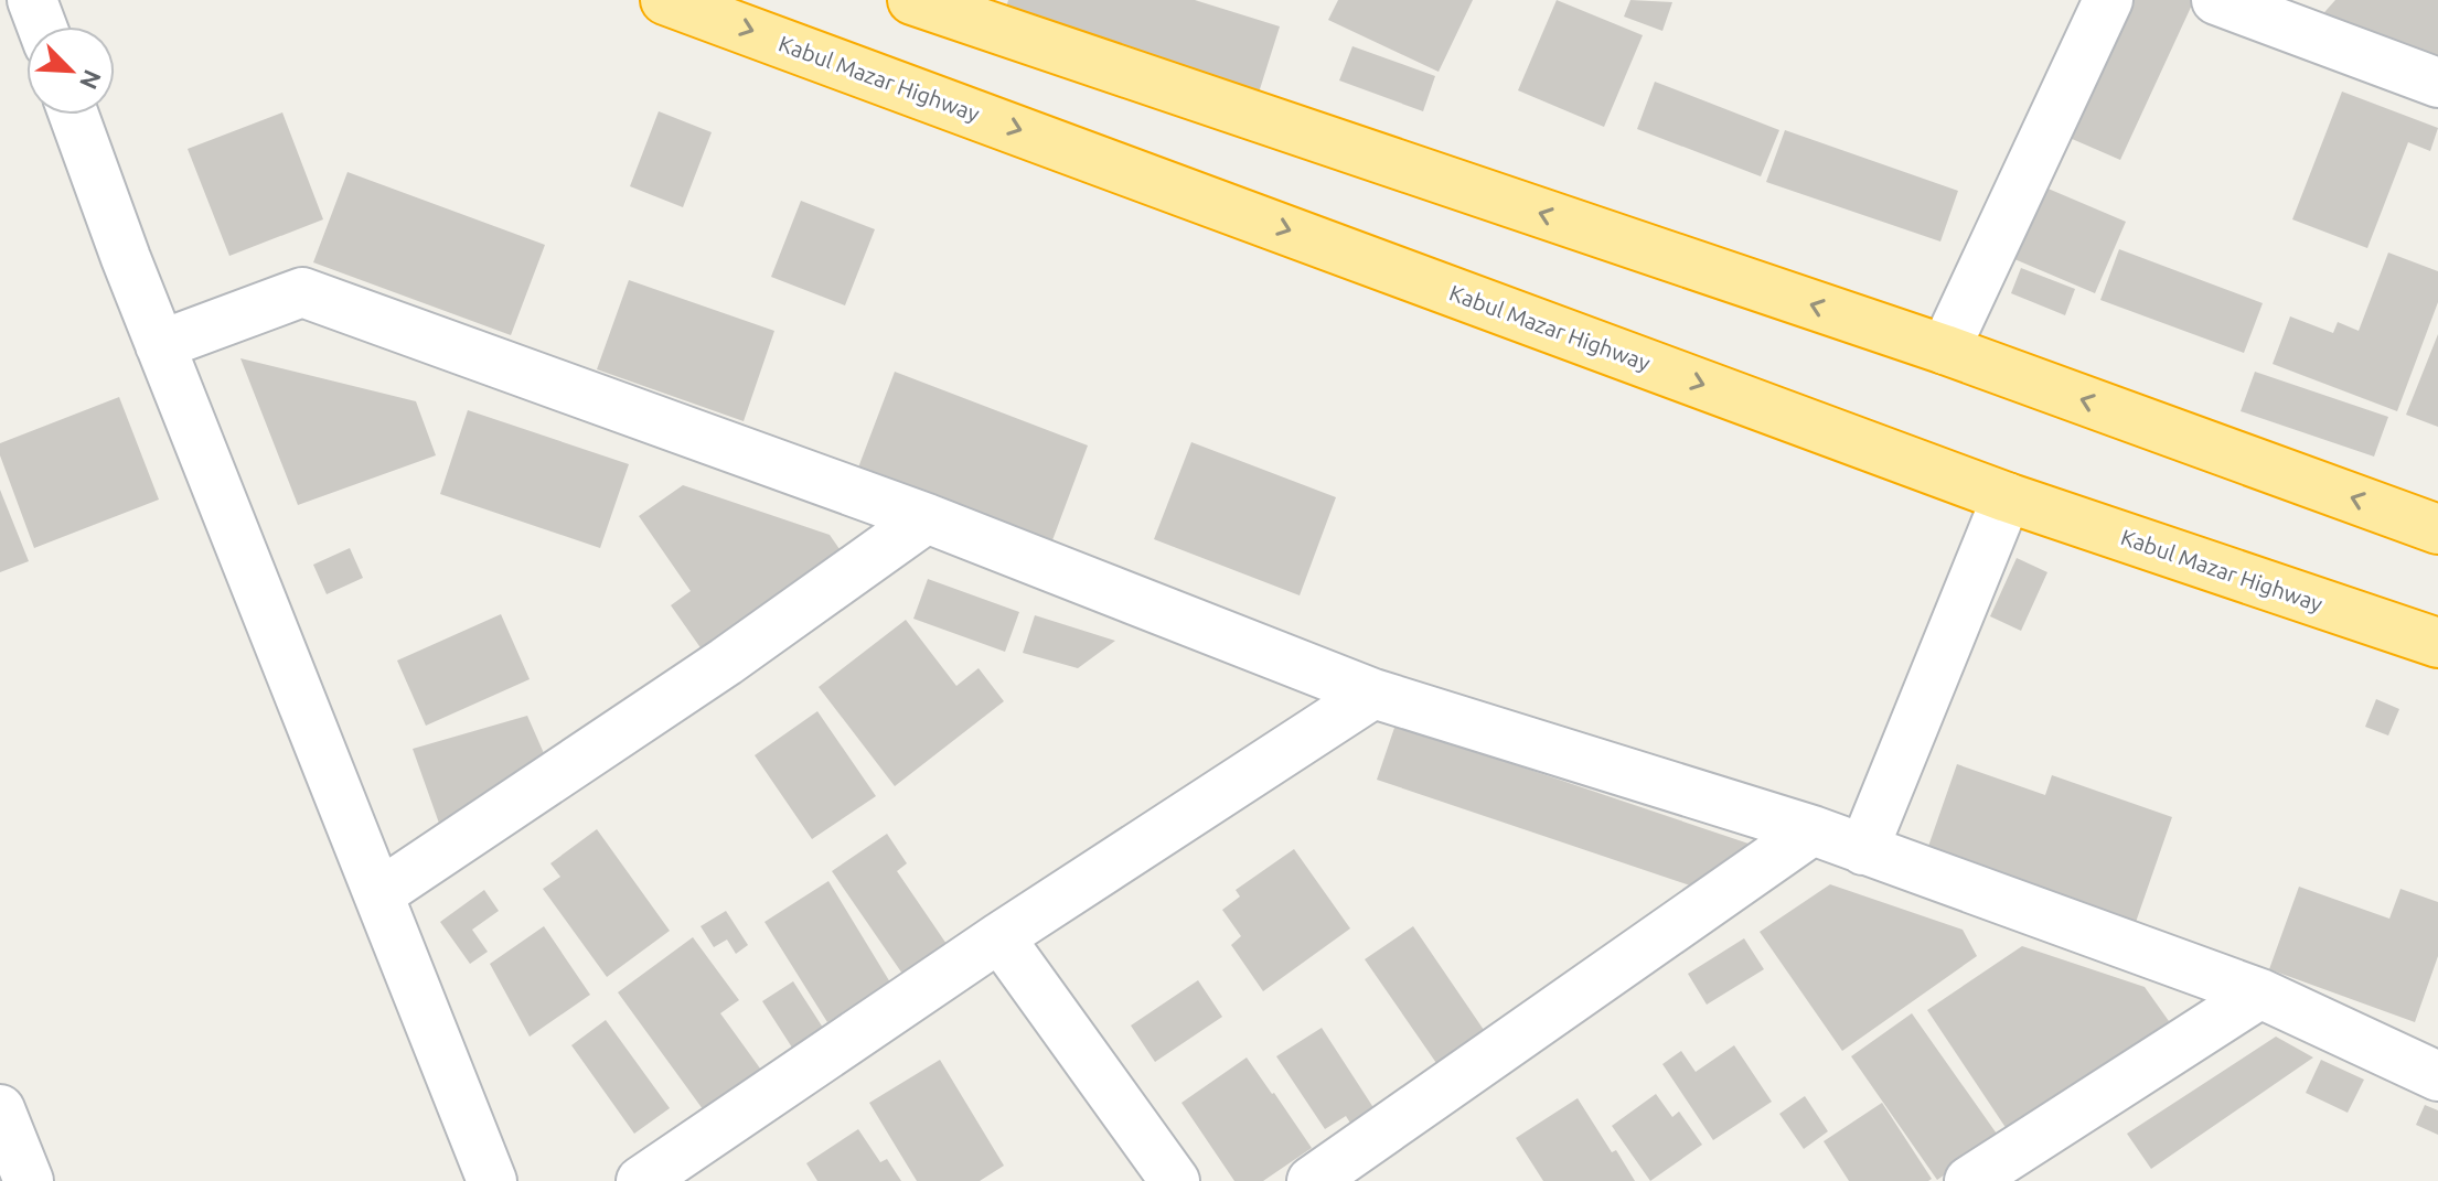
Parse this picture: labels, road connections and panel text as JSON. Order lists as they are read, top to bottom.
{
  "streets": {
    "highway": ["Kabul Mazar Highway"]
  },
  "north": "bottom right"
}
